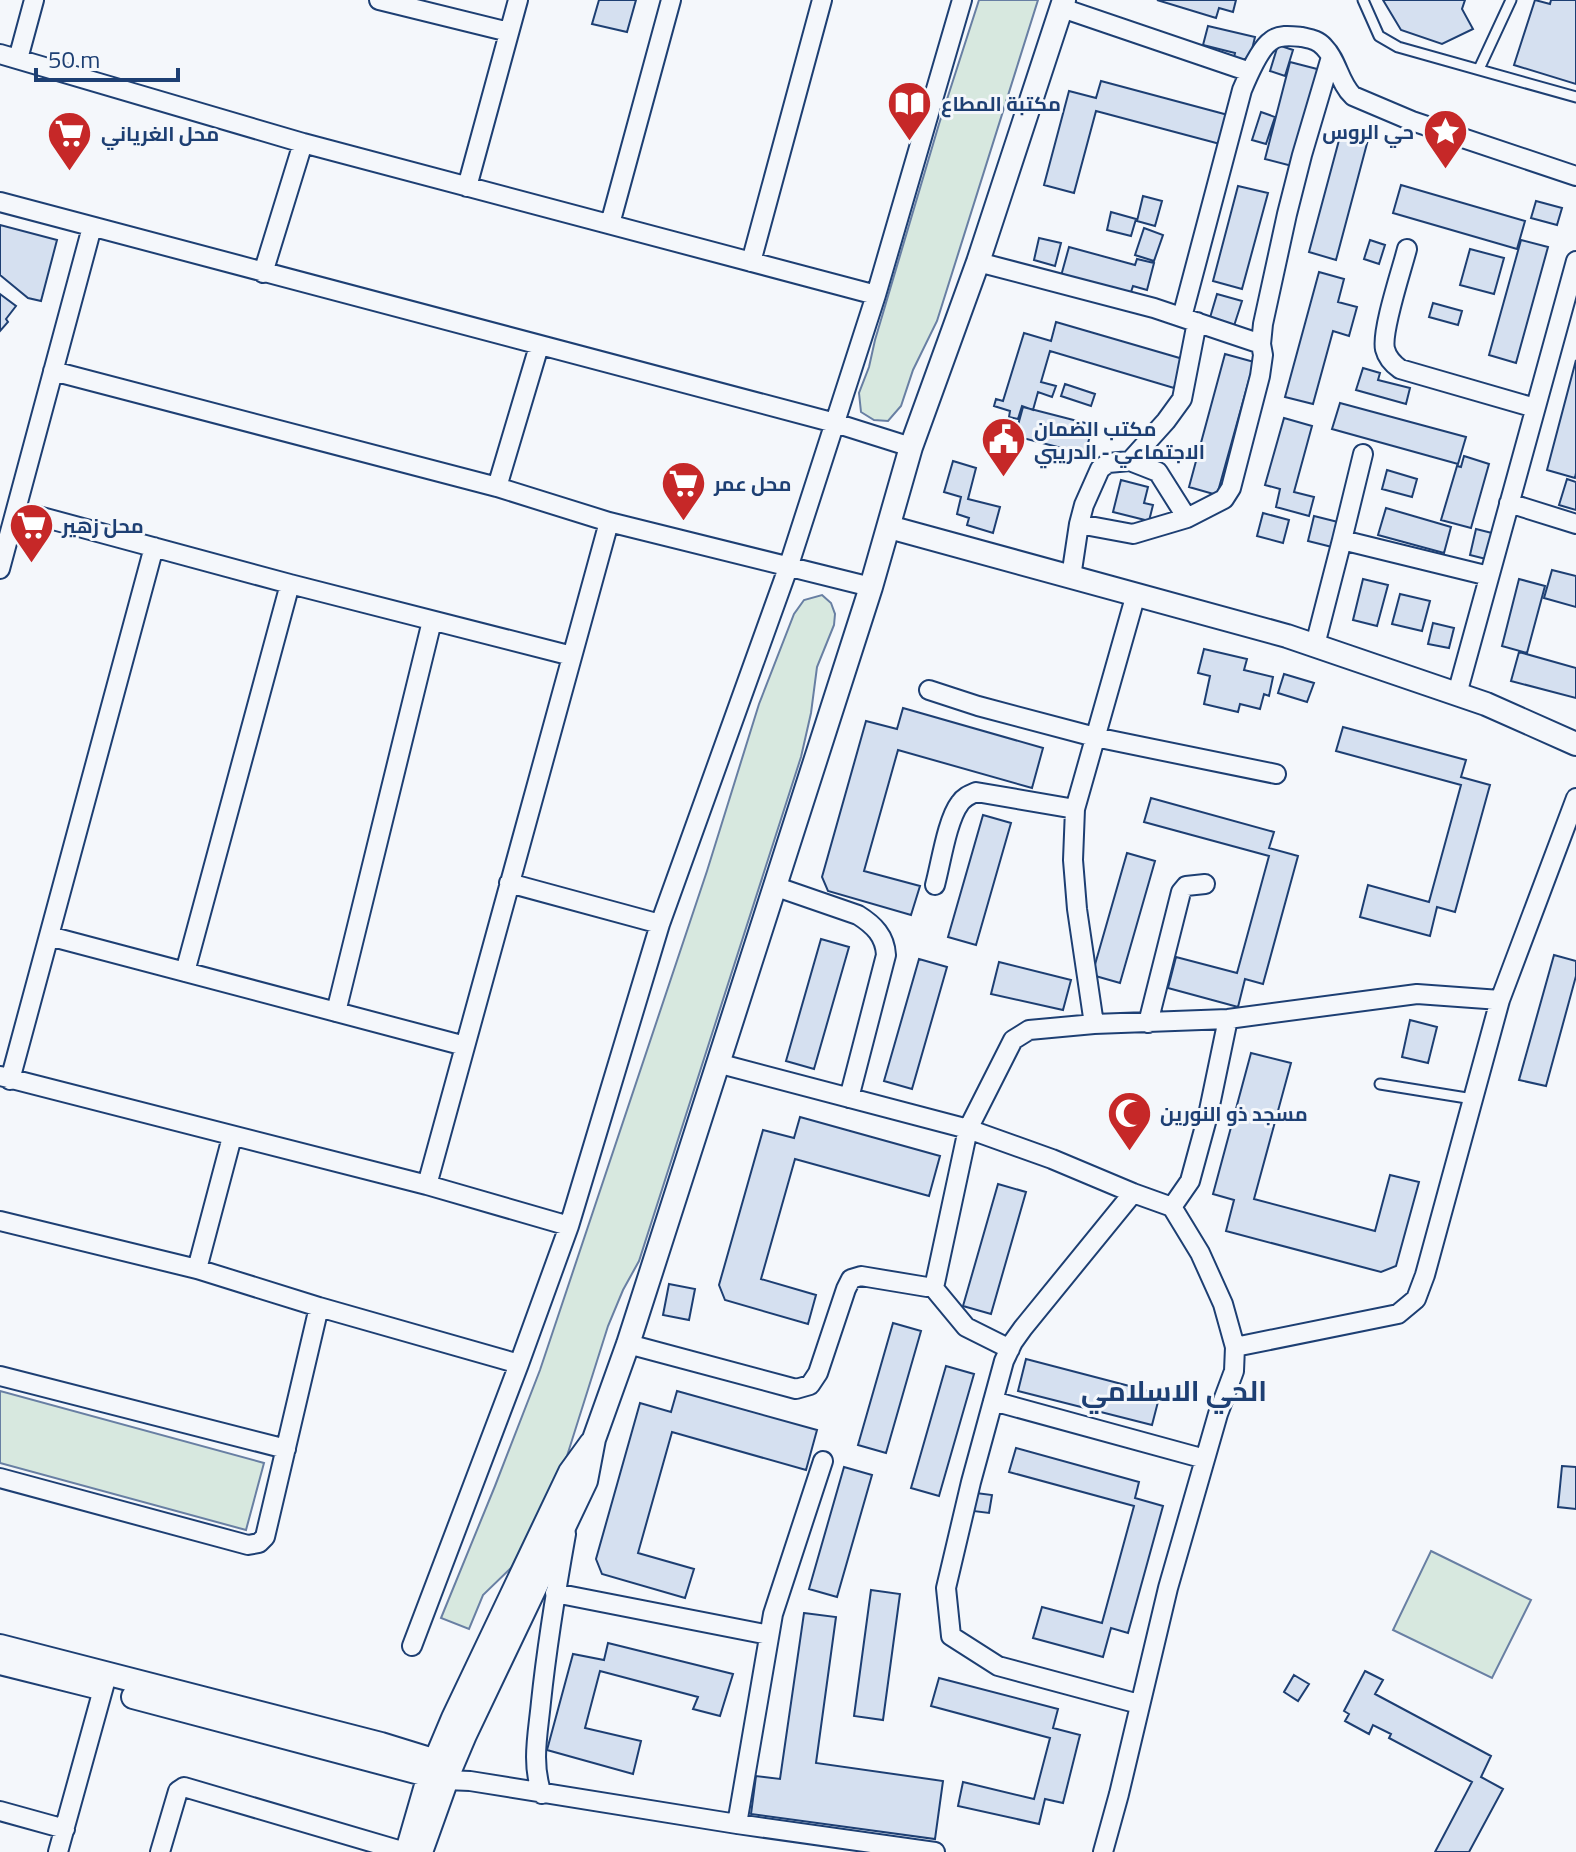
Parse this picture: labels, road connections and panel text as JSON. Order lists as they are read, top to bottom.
{
  "districts": ["الحي الاسلامي"],
  "places": {
    "library": ["مكتبة المطاع"],
    "place": ["حي الروس"],
    "supermarket": ["محل الغرياني", "محل عمر", "محل زهير"],
    "public building": ["مكتب الضمان الاجتماعي - الدريبي"],
    "mosque": ["مسجد ذو النورين"]
  },
  "scale_bar": "50 m"
}
